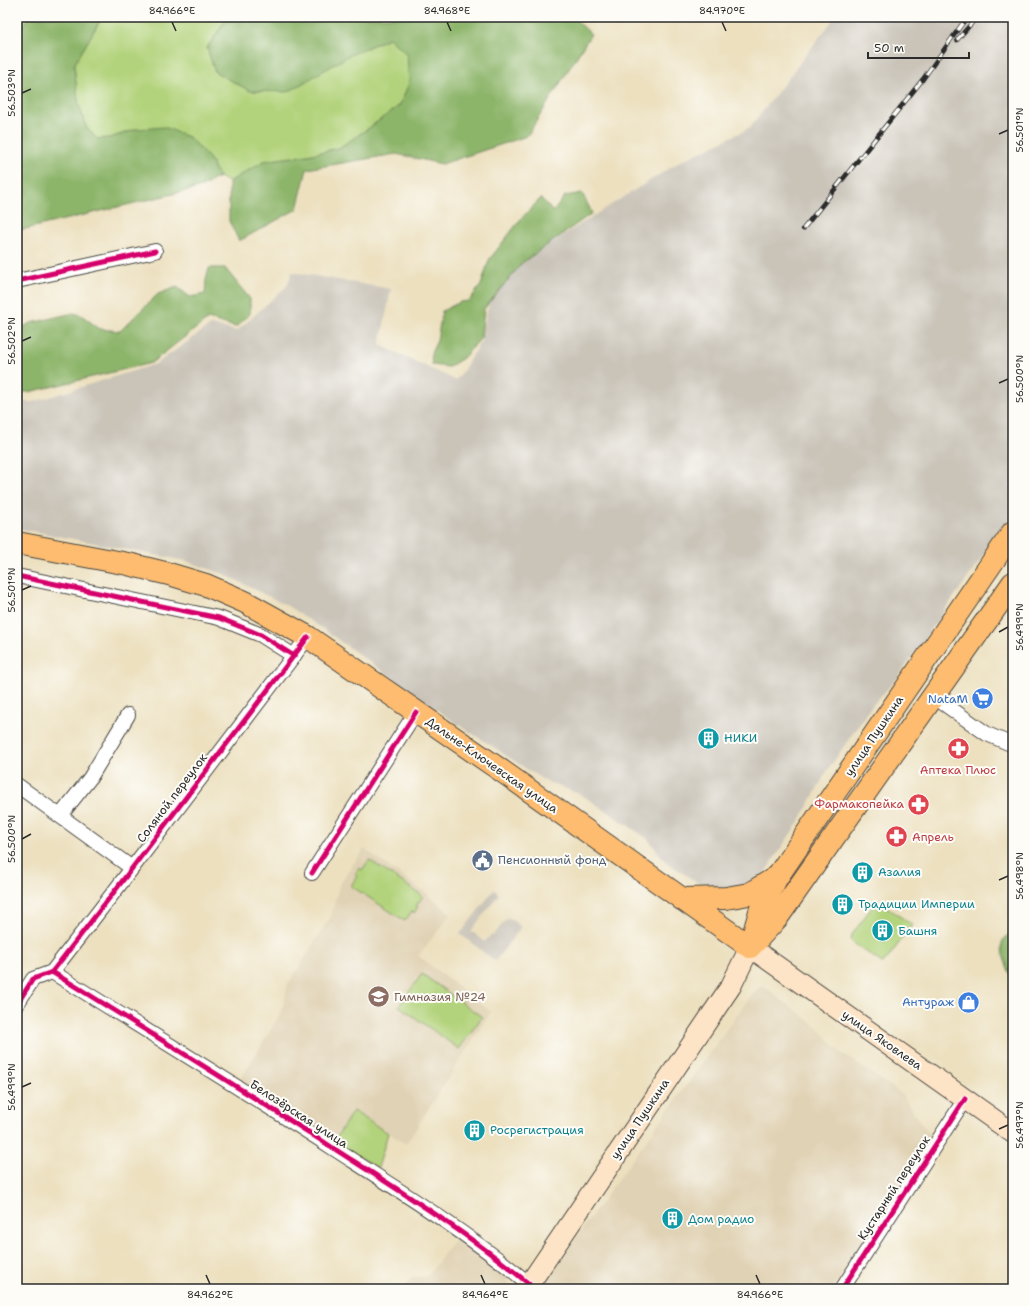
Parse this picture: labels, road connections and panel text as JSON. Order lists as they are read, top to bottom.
{
  "streets": {
    "main road": ["улица Пушкина", "Дальне-Ключевская улица", "улица Яковлева"],
    "street": ["Соляной переулок", "Белозёрская улица", "Кустарный переулок"]
  },
  "crossings": [
    ["улица Пушкина", "Дальне-Ключевская улица"],
    ["улица Пушкина", "улица Яковлева"],
    ["улица Пушкина", "Белозёрская улица"],
    ["Дальне-Ключевская улица", "Соляной переулок"],
    ["Дальне-Ключевская улица", "улица Яковлева"],
    ["Соляной переулок", "Белозёрская улица"],
    ["улица Яковлева", "Кустарный переулок"]
  ],
  "places": {
    "supermarket": ["NataM"],
    "building": [
      "НИКИ",
      "Азалия",
      "Традиции Империи",
      "Башня",
      "Росрегистрация",
      "Дом радио"
    ],
    "pharmacy": ["Аптека Плюс", "Фармакопейка", "Апрель"],
    "public building": ["Пенсионный фонд"],
    "school or university": ["Гимназия №24"],
    "shop": ["Антураж"]
  },
  "scale_bar": "50 m",
  "coordinates": [
    "84.966°E",
    "84.968°E",
    "84.970°E",
    "56.503°N",
    "56.501°N",
    "56.502°N",
    "56.500°N",
    "56.499°N",
    "56.498°N",
    "56.497°N",
    "84.962°E",
    "84.964°E"
  ]
}
